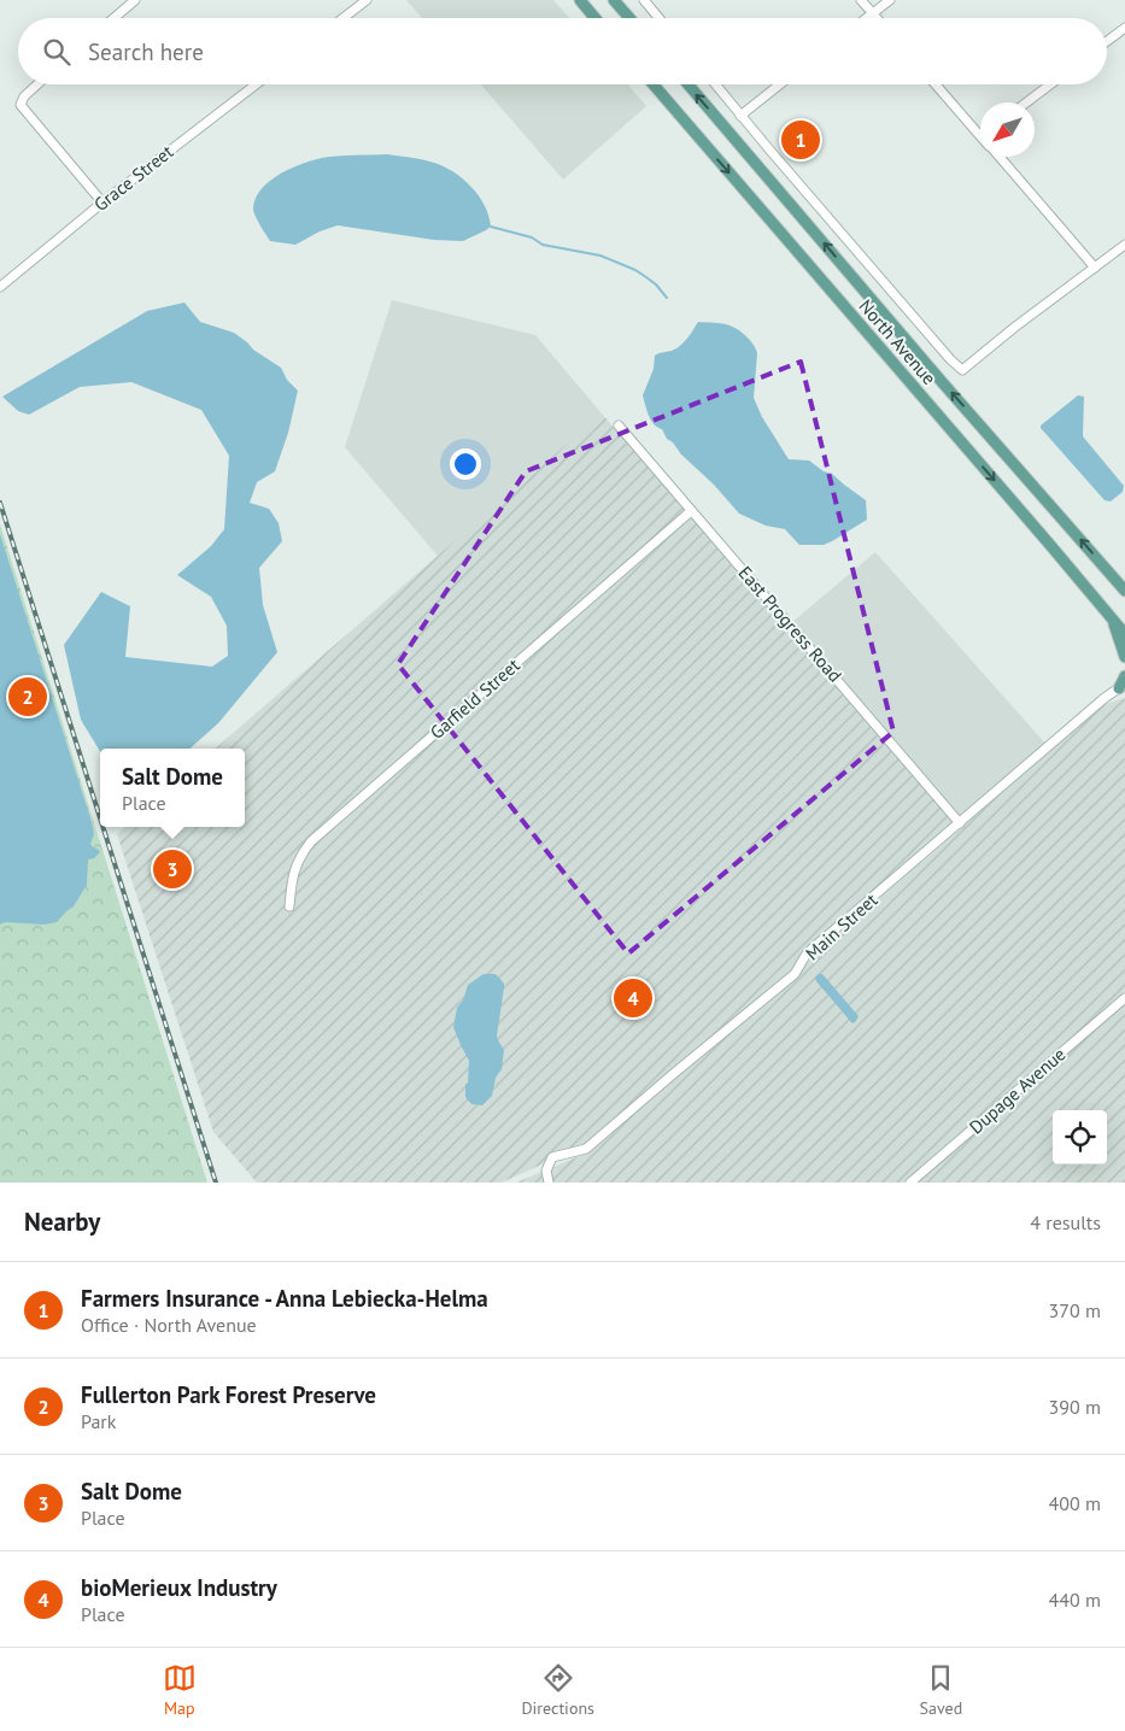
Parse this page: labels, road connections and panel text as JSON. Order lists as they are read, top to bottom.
{
  "streets": {
    "main road": ["North Avenue"],
    "street": [
      "Grace Street",
      "East Progress Road",
      "Garfield Street",
      "Main Street",
      "Dupage Avenue"
    ]
  },
  "crossings": [
    ["East Progress Road", "Garfield Street"],
    ["East Progress Road", "Main Street"]
  ],
  "north": "bottom left",
  "page": {
    "search": "Search here",
    "pins": [
      "1",
      "2",
      "3",
      "4"
    ],
    "popup": ["Salt Dome", "Place"],
    "heading": ["Nearby", "4 results"],
    "list": [
      {
        "mark": "1",
        "name": "Farmers Insurance - Anna Lebiecka-Helma",
        "note": "Office · North Avenue",
        "value": "370 m"
      },
      {
        "mark": "2",
        "name": "Fullerton Park Forest Preserve",
        "note": "Park",
        "value": "390 m"
      },
      {
        "mark": "3",
        "name": "Salt Dome",
        "note": "Place",
        "value": "400 m"
      },
      {
        "mark": "4",
        "name": "bioMerieux Industry",
        "note": "Place",
        "value": "440 m"
      }
    ],
    "nav": ["Map", "Directions", "Saved"]
  }
}
